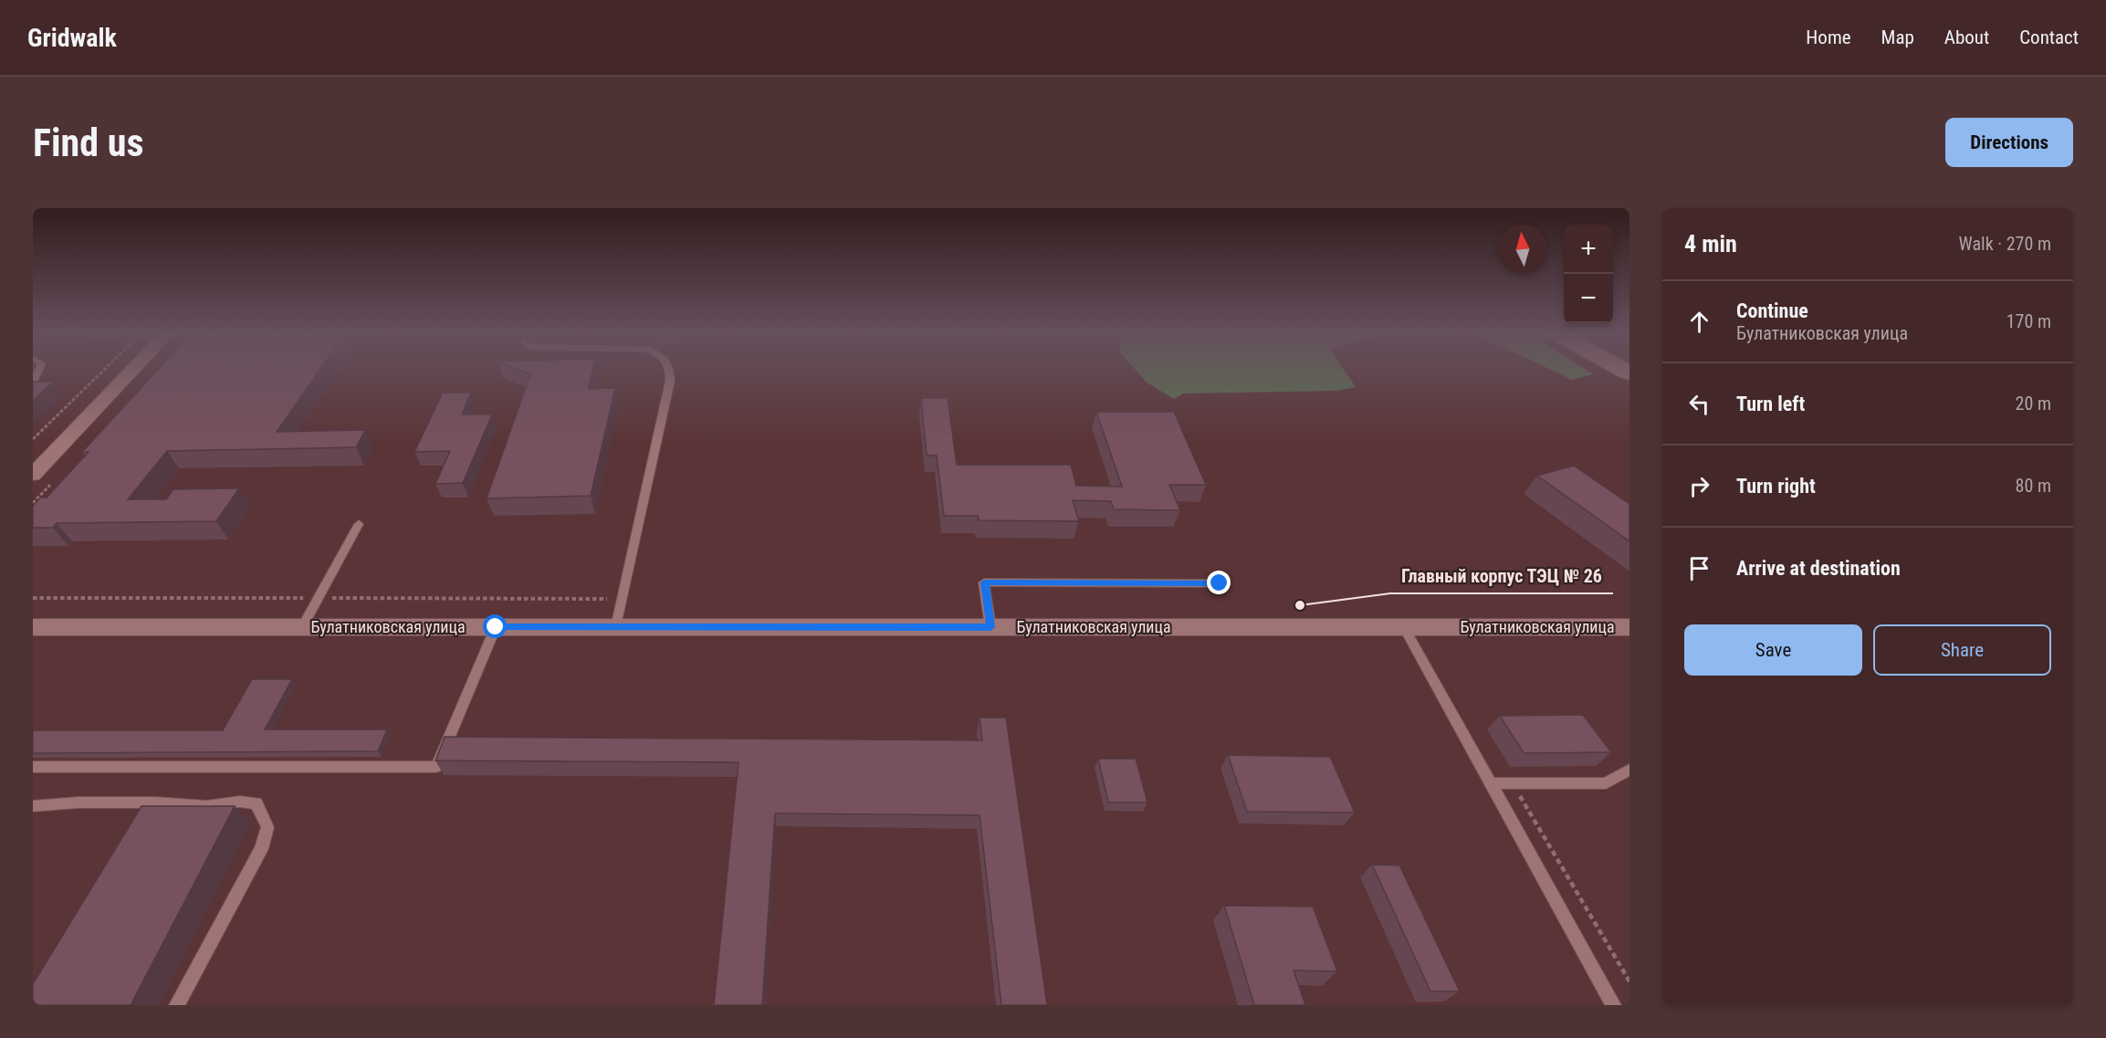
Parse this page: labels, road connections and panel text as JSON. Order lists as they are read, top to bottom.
{
  "streets": {
    "street": ["Булатниковская улица"]
  },
  "places": ["Главный корпус ТЭЦ № 26"],
  "north": "top",
  "page": {
    "header": "Gridwalk",
    "nav": [
      "Home",
      "Map",
      "About",
      "Contact"
    ],
    "buttons": [
      "Directions",
      ["Save", "Share"]
    ],
    "title": "Find us",
    "heading": ["4 min", "Walk · 270 m"],
    "map_buttons": ["+", "−"],
    "list": [
      ["Continue", "Булатниковская улица", "170 m"],
      ["Turn left", "20 m"],
      ["Turn right", "80 m"],
      "Arrive at destination"
    ]
  }
}
